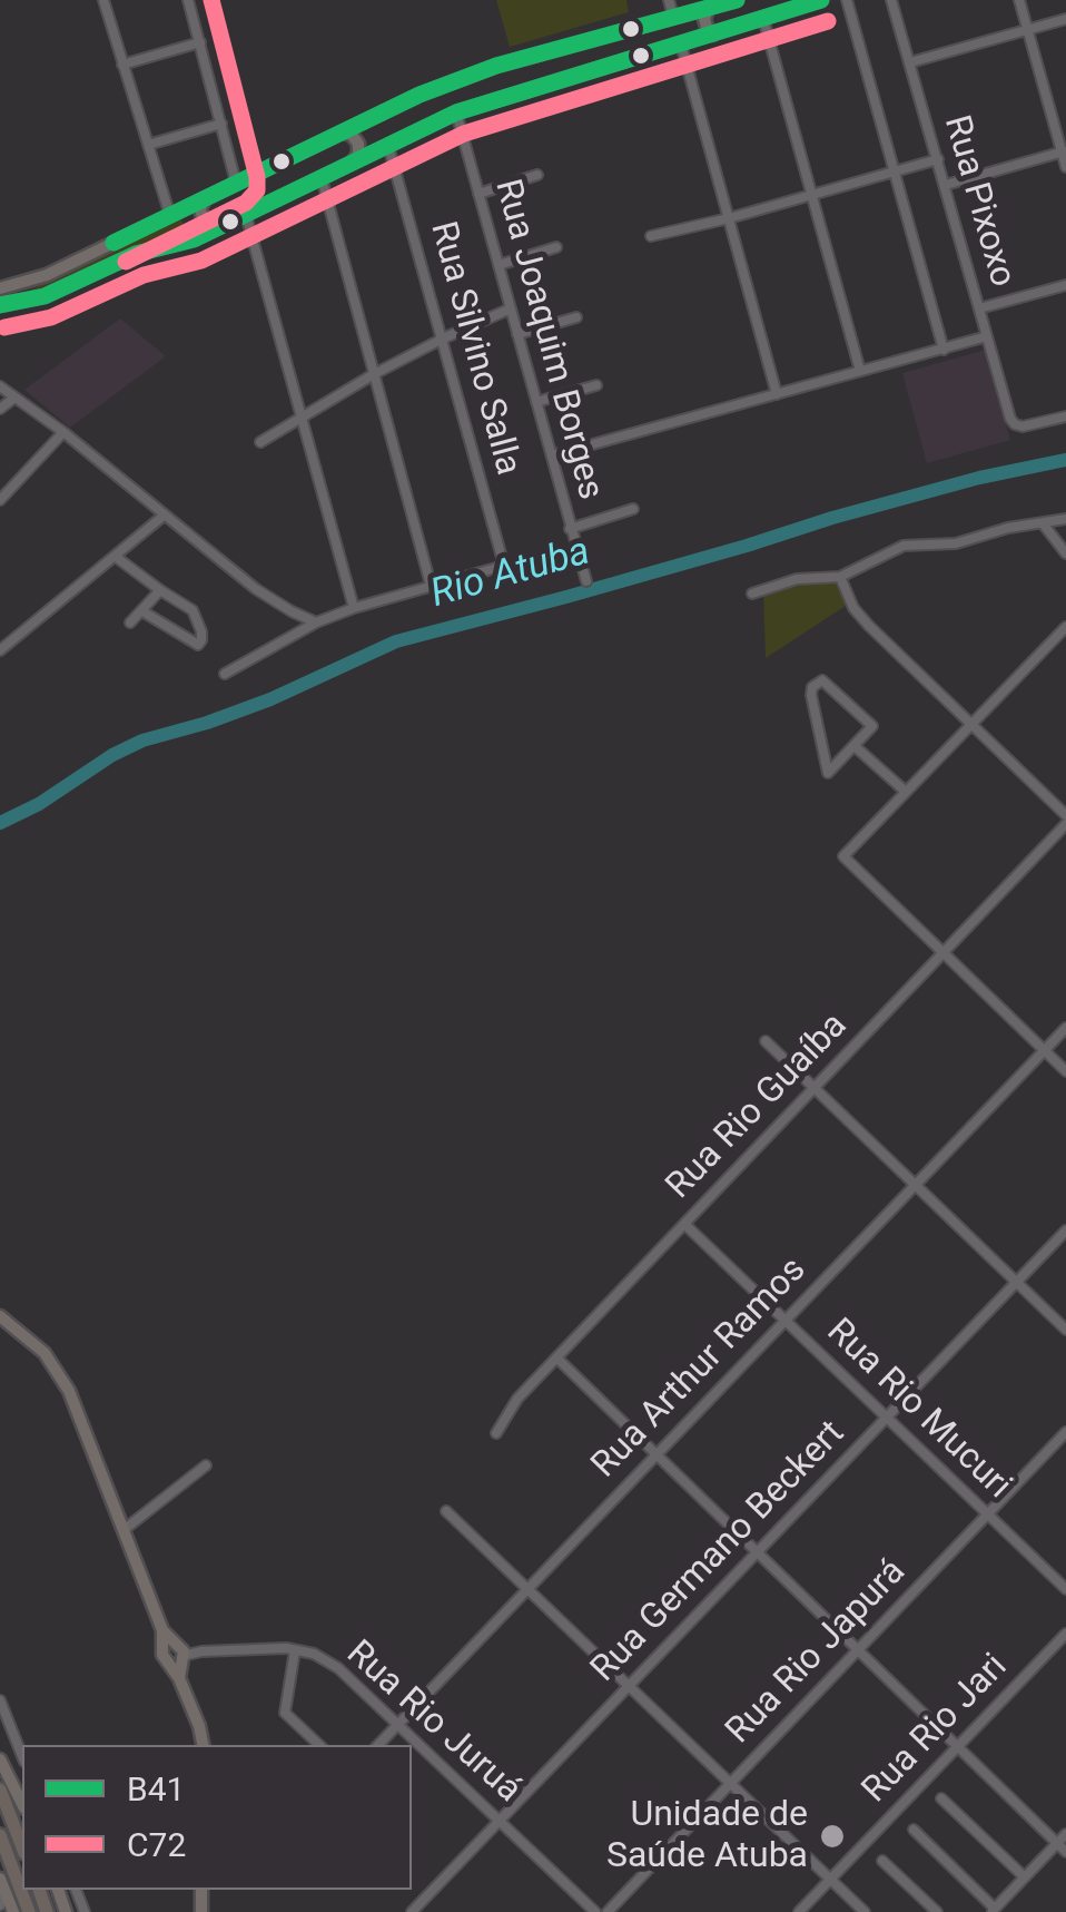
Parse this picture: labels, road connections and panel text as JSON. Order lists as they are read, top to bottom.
{
  "streets": {
    "street": [
      "Rua Pixoxo",
      "Rua Joaquim Borges",
      "Rua Silvino Salla",
      "Rua Rio Guaíba",
      "Rua Arthur Ramos",
      "Rua Rio Mucuri",
      "Rua Germano Beckert",
      "Rua Rio Japurá",
      "Rua Rio Juruá",
      "Rua Rio Jari"
    ]
  },
  "crossings": [
    ["Rua Rio Guaíba", "Rua Rio Mucuri"],
    ["Rua Arthur Ramos", "Rua Rio Mucuri"],
    ["Rua Arthur Ramos", "Rua Rio Juruá"],
    ["Rua Rio Mucuri", "Rua Germano Beckert"],
    ["Rua Rio Mucuri", "Rua Rio Japurá"],
    ["Rua Germano Beckert", "Rua Rio Juruá"]
  ],
  "water": ["Rio Atuba"],
  "places": ["Unidade de Saúde Atuba"],
  "lines": ["transit line B41", "transit line C72"],
  "legend": ["B41", "C72"]
}
